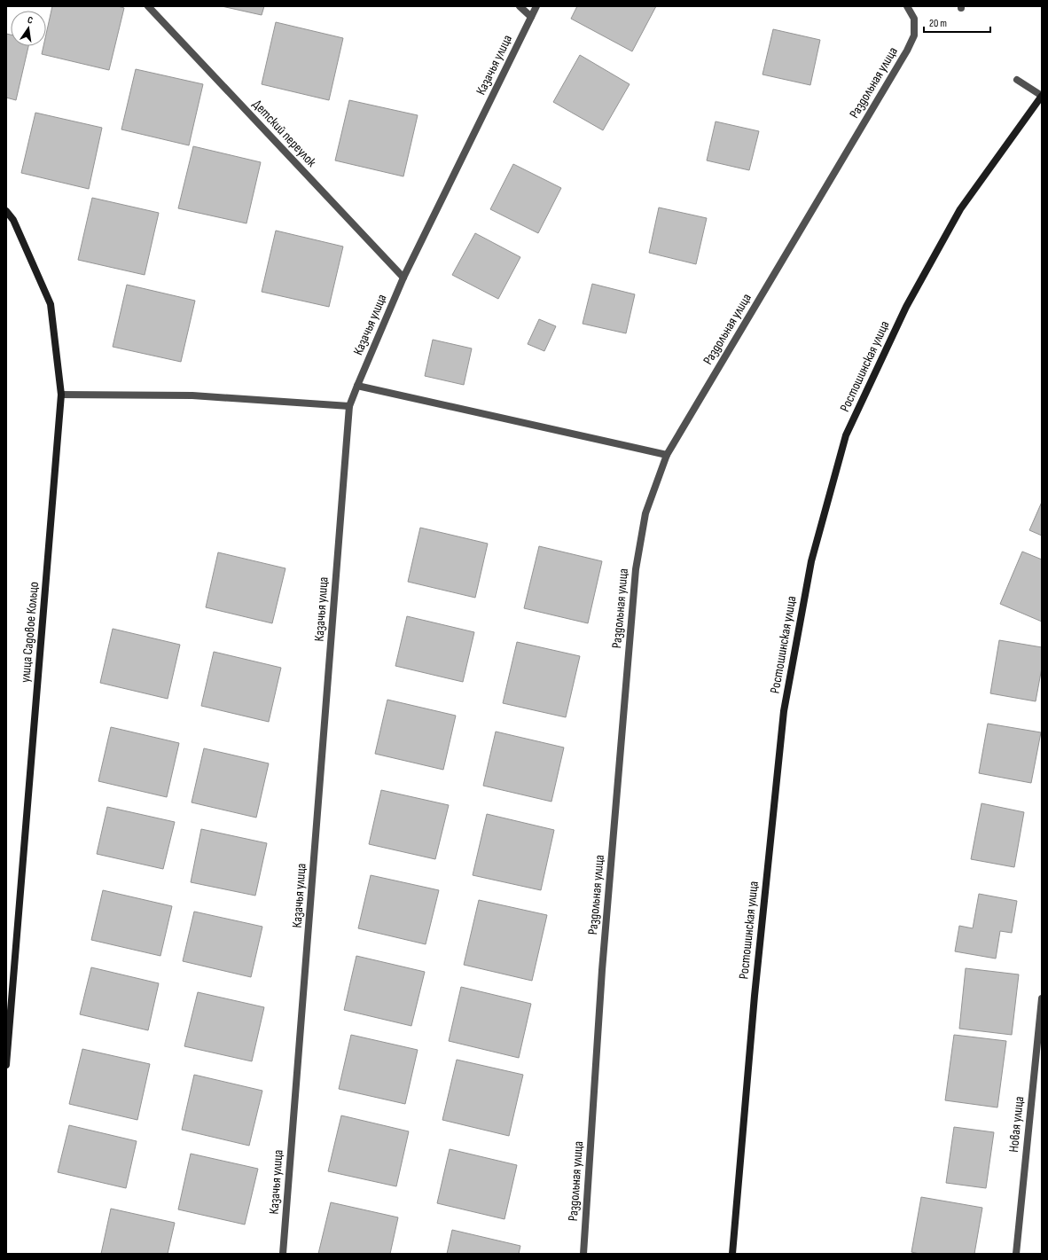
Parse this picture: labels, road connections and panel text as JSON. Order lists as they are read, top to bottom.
{
  "streets": {
    "main road": ["Ростошинская улица", "улица Садовое Кольцо"],
    "street": [
      "Казачья улица",
      "Раздольная улица",
      "Детский переулок",
      "Новая улица"
    ]
  },
  "crossings": [
    ["Казачья улица", "Детский переулок"]
  ],
  "scale_bar": "20 m",
  "north": "top"
}
